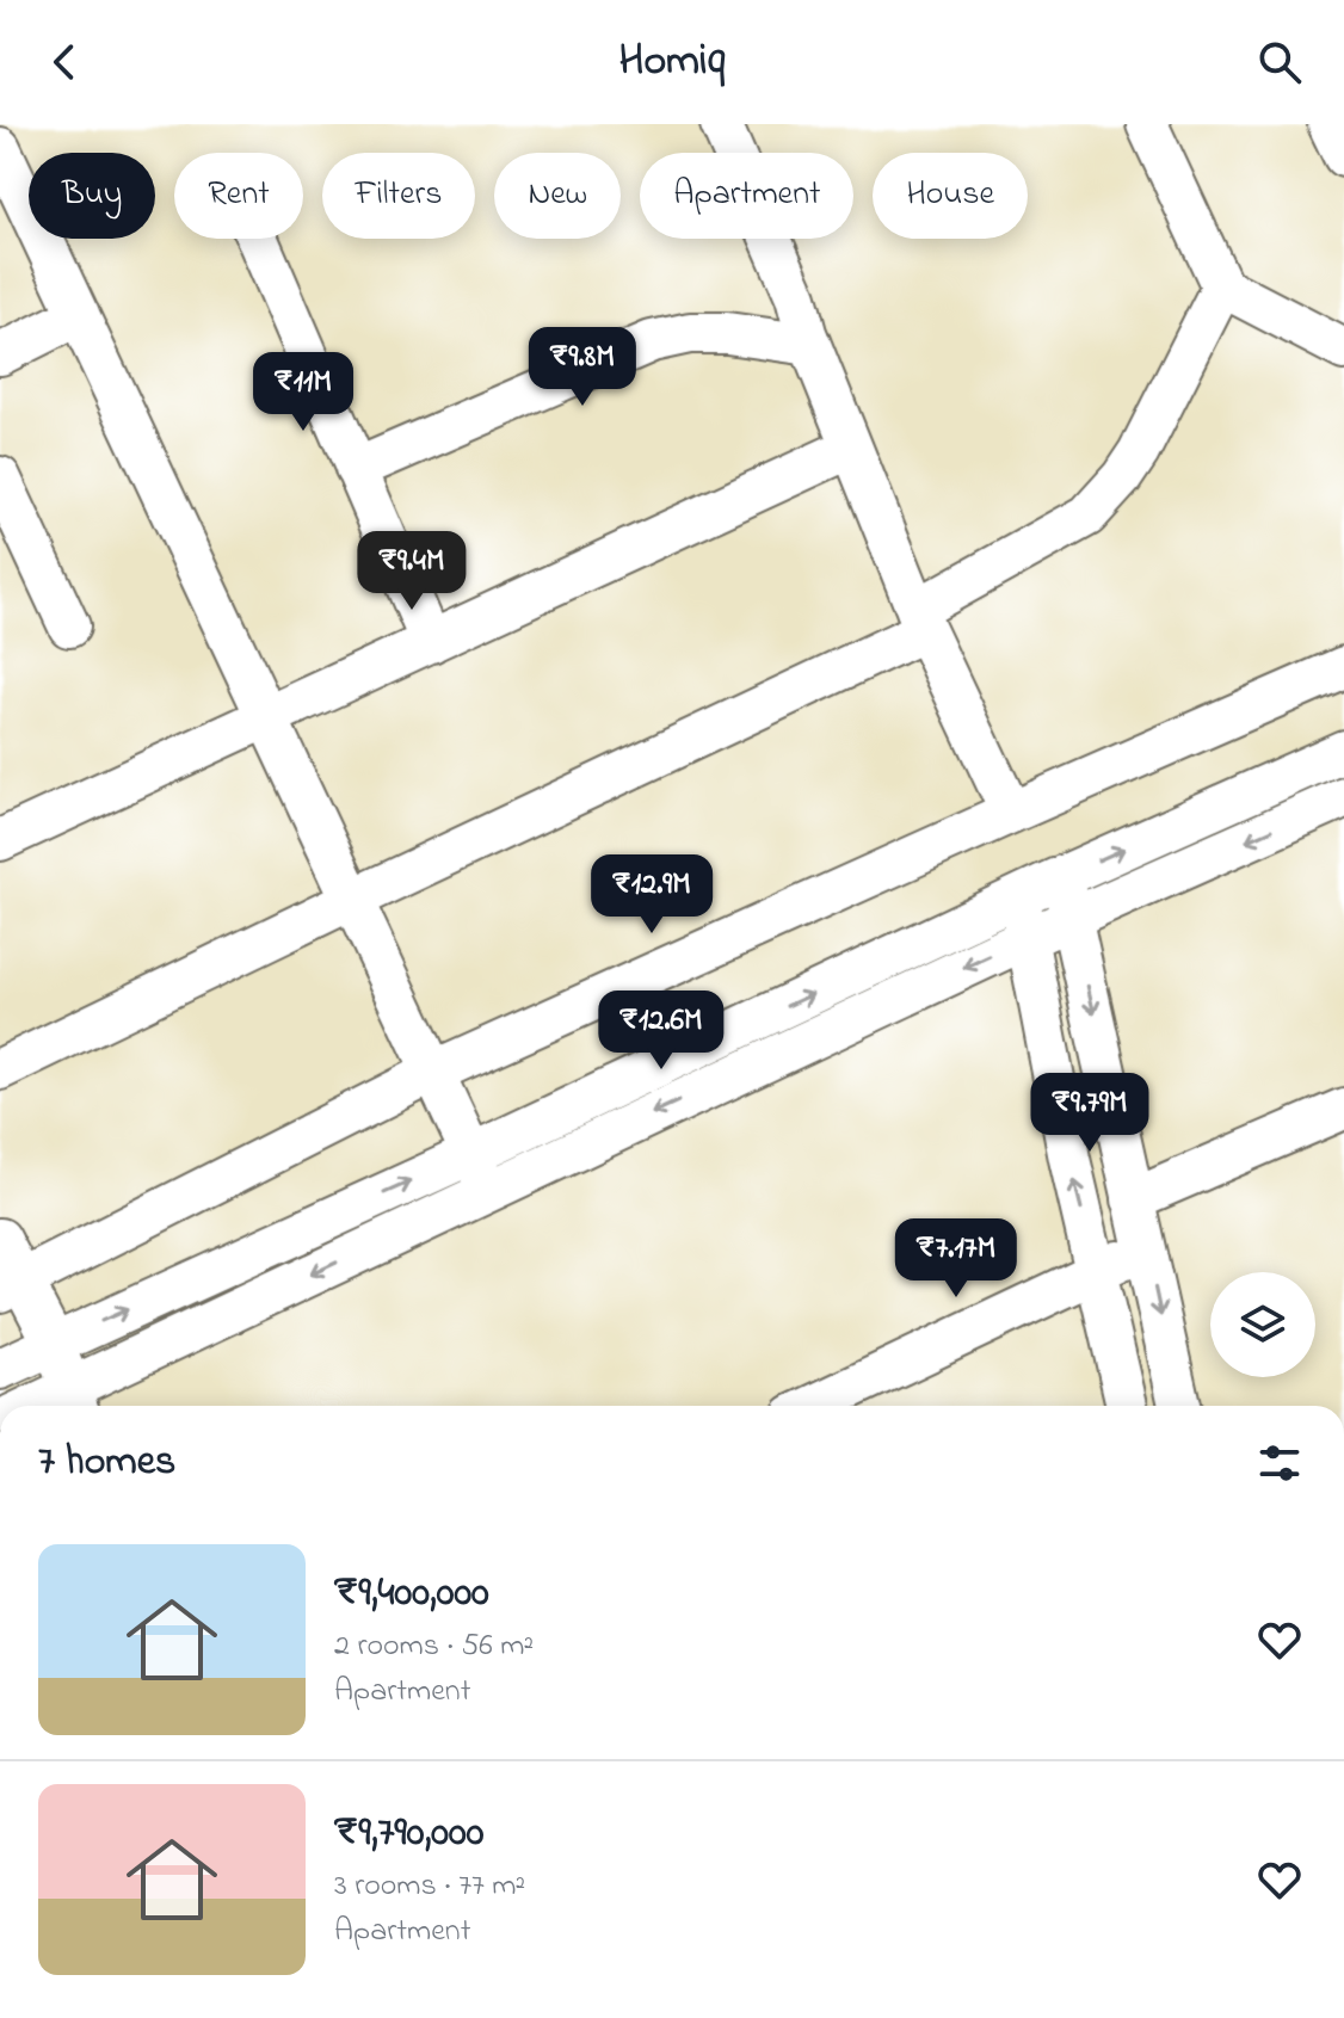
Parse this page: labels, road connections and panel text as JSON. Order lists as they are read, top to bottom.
{
  "page": {
    "header": "Homiq",
    "chip": [
      "Buy",
      "Rent",
      "Filters",
      "New",
      "Apartment",
      "House"
    ],
    "price": [
      "₹9.8M",
      "₹11M",
      "₹9.4M",
      "₹12.9M",
      "₹12.6M",
      "₹9.79M",
      "₹7.17M"
    ],
    "heading": "7 homes",
    "list": [
      {
        "name": "₹9,400,000",
        "note": "2 rooms · 56 m² · Apartment"
      },
      {
        "name": "₹9,790,000",
        "note": "3 rooms · 77 m² · Apartment"
      }
    ]
  }
}
